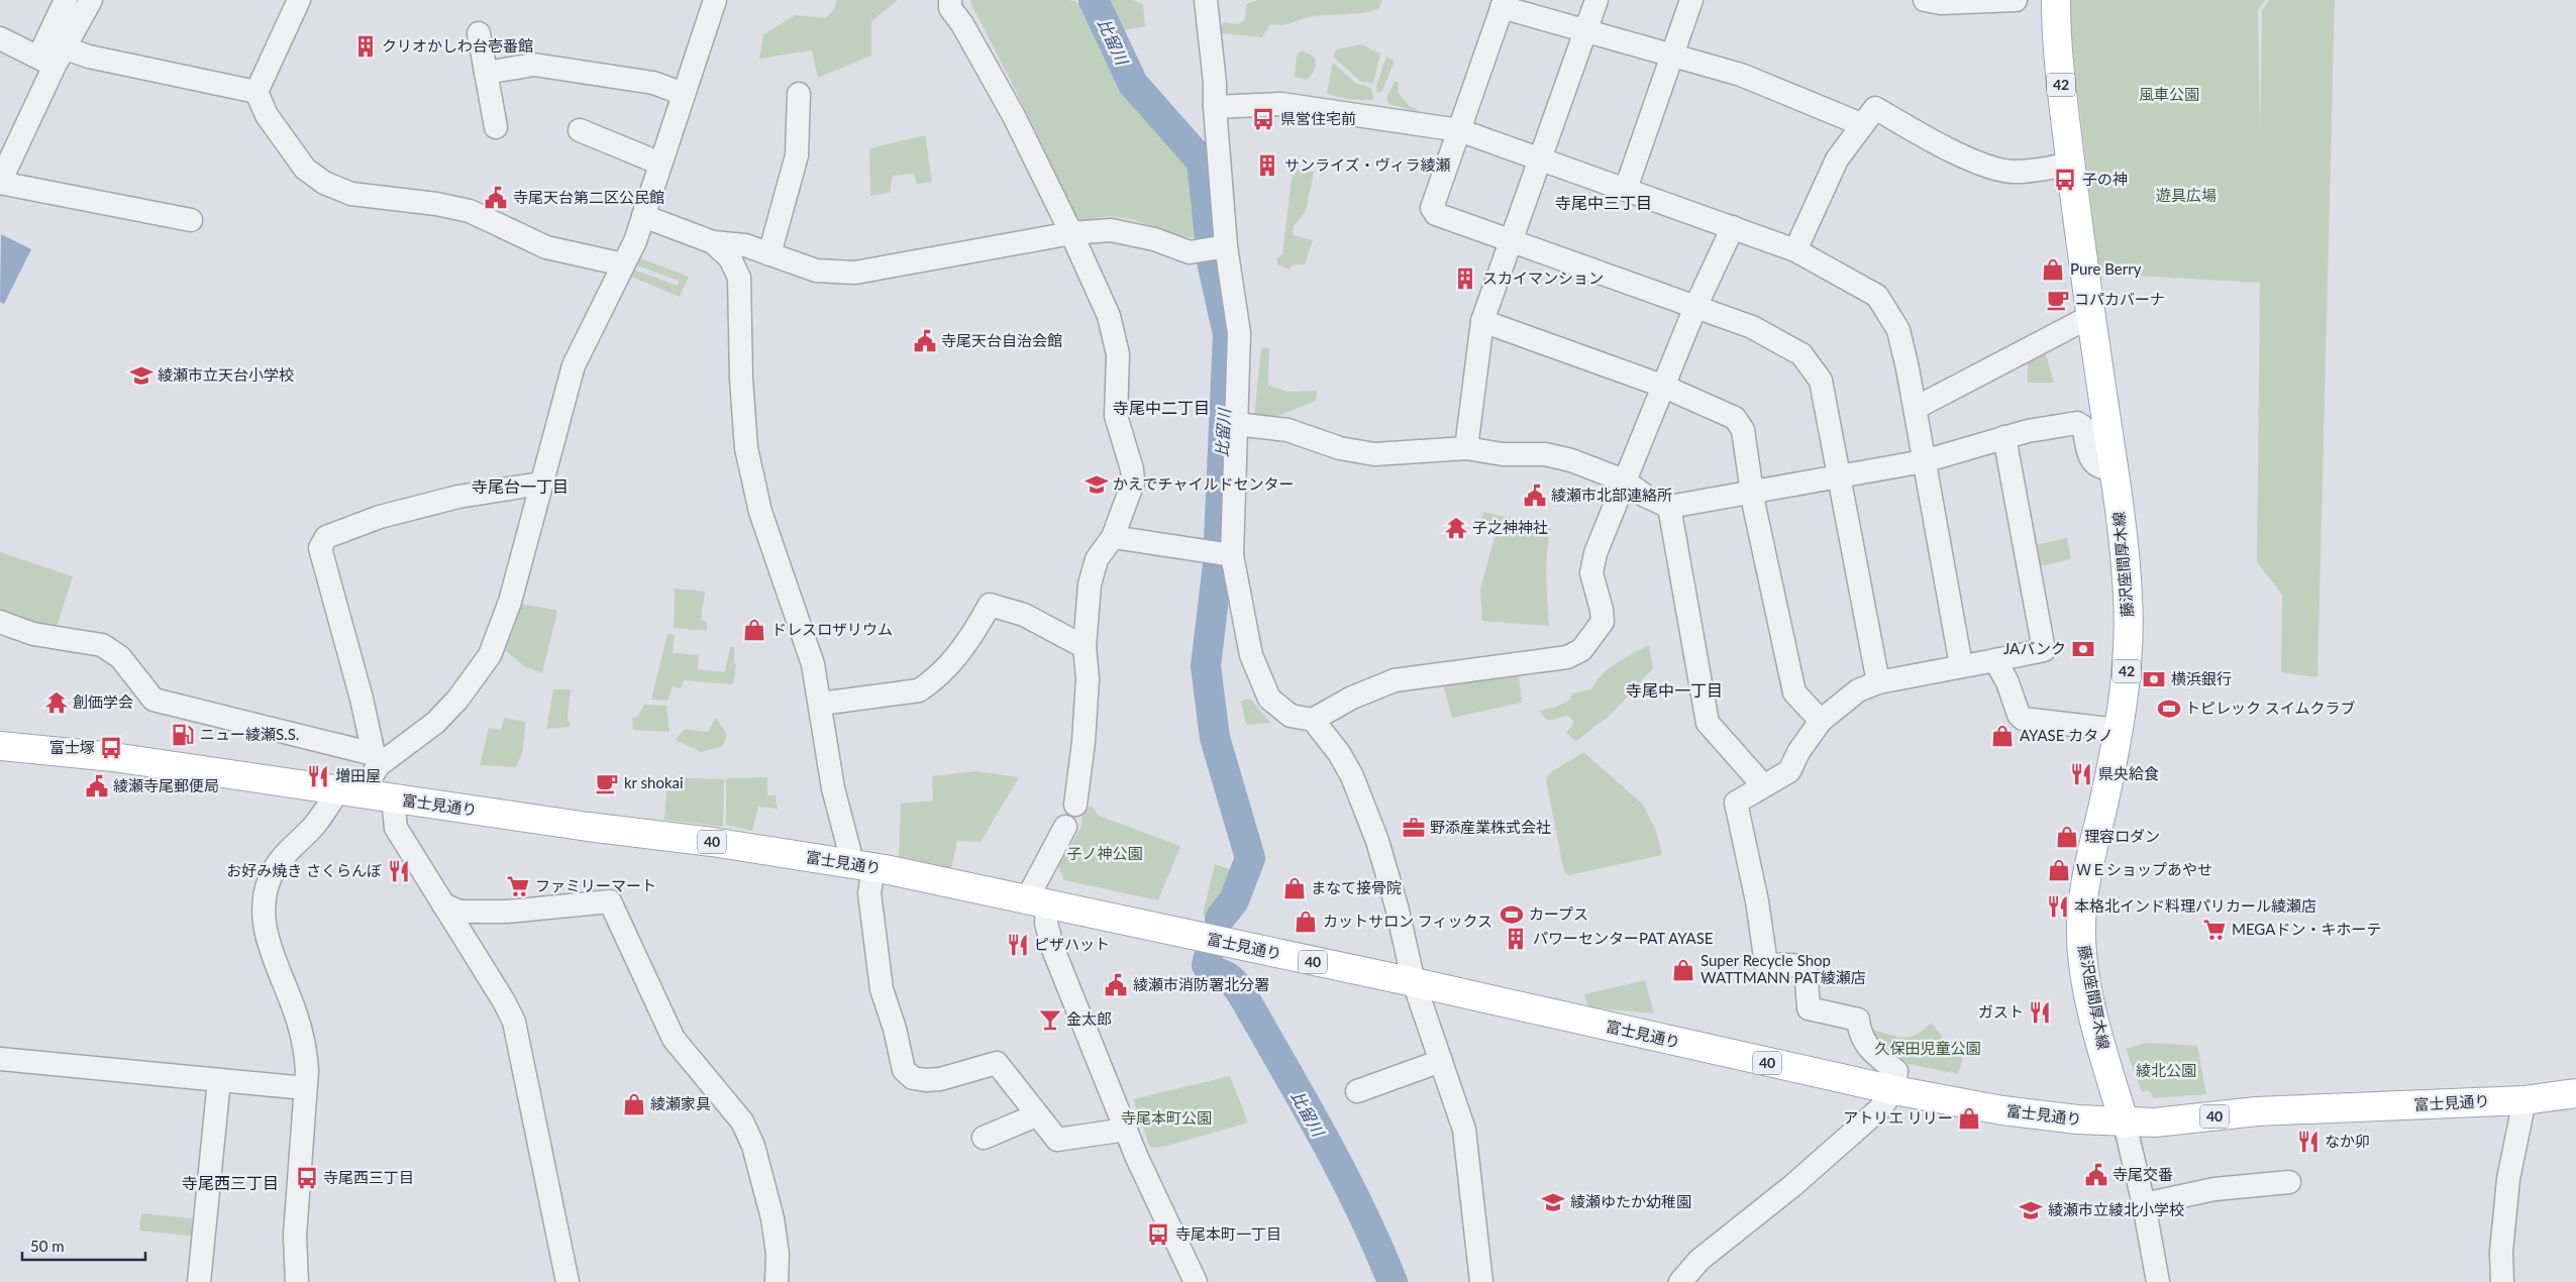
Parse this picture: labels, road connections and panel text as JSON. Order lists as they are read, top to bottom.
{
  "streets": {
    "main road": [
      "42",
      "藤沢座間厚木線",
      "富士見通り",
      "40"
    ]
  },
  "crossings": [
    ["藤沢座間厚木線", "富士見通り"]
  ],
  "districts": [
    "寺尾中三丁目",
    "寺尾中二丁目",
    "寺尾台一丁目",
    "寺尾中一丁目",
    "寺尾西三丁目"
  ],
  "water": ["比留川"],
  "parks": [
    "風車公園",
    "遊具広場",
    "子ノ神公園",
    "久保田児童公園",
    "綾北公園",
    "寺尾本町公園"
  ],
  "places": {
    "building": [
      "クリオかしわ台壱番館",
      "サンライズ・ヴィラ綾瀬",
      "スカイマンション",
      "パワーセンターPAT AYASE"
    ],
    "bus stop": [
      "県営住宅前",
      "子の神",
      "富士塚",
      "寺尾西三丁目",
      "寺尾本町一丁目"
    ],
    "public building": [
      "寺尾天台第二区公民館",
      "寺尾天台自治会館",
      "綾瀬市北部連絡所",
      "綾瀬寺尾郵便局",
      "綾瀬市消防署北分署",
      "寺尾交番"
    ],
    "shop": [
      "Pure Berry",
      "ドレスロザリウム",
      "AYASE カタノ",
      "理容ロダン",
      "ＷＥショップあやせ",
      "まなて接骨院",
      "カットサロン フィックス",
      "Super Recycle Shop WATTMANN PAT綾瀬店",
      "綾瀬家具",
      "アトリエ リリー"
    ],
    "cafe": ["コパカバーナ", "kr shokai"],
    "school or university": [
      "綾瀬市立天台小学校",
      "かえでチャイルドセンター",
      "綾瀬ゆたか幼稚園",
      "綾瀬市立綾北小学校"
    ],
    "temple": ["子之神神社", "創価学会"],
    "bank": ["JAバンク", "横浜銀行"],
    "sports": ["トピレック スイムクラブ", "カープス"],
    "fuel station": ["ニュー綾瀬S.S."],
    "restaurant": [
      "県央給食",
      "増田屋",
      "お好み焼き さくらんぼ",
      "本格北インド料理パリカール綾瀬店",
      "ピザハット",
      "ガスト",
      "なか卯"
    ],
    "office": ["野添産業株式会社"],
    "supermarket": ["ファミリーマート", "MEGAドン・キホーテ"],
    "bar": ["金太郎"]
  },
  "scale_bar": "50 m"
}
